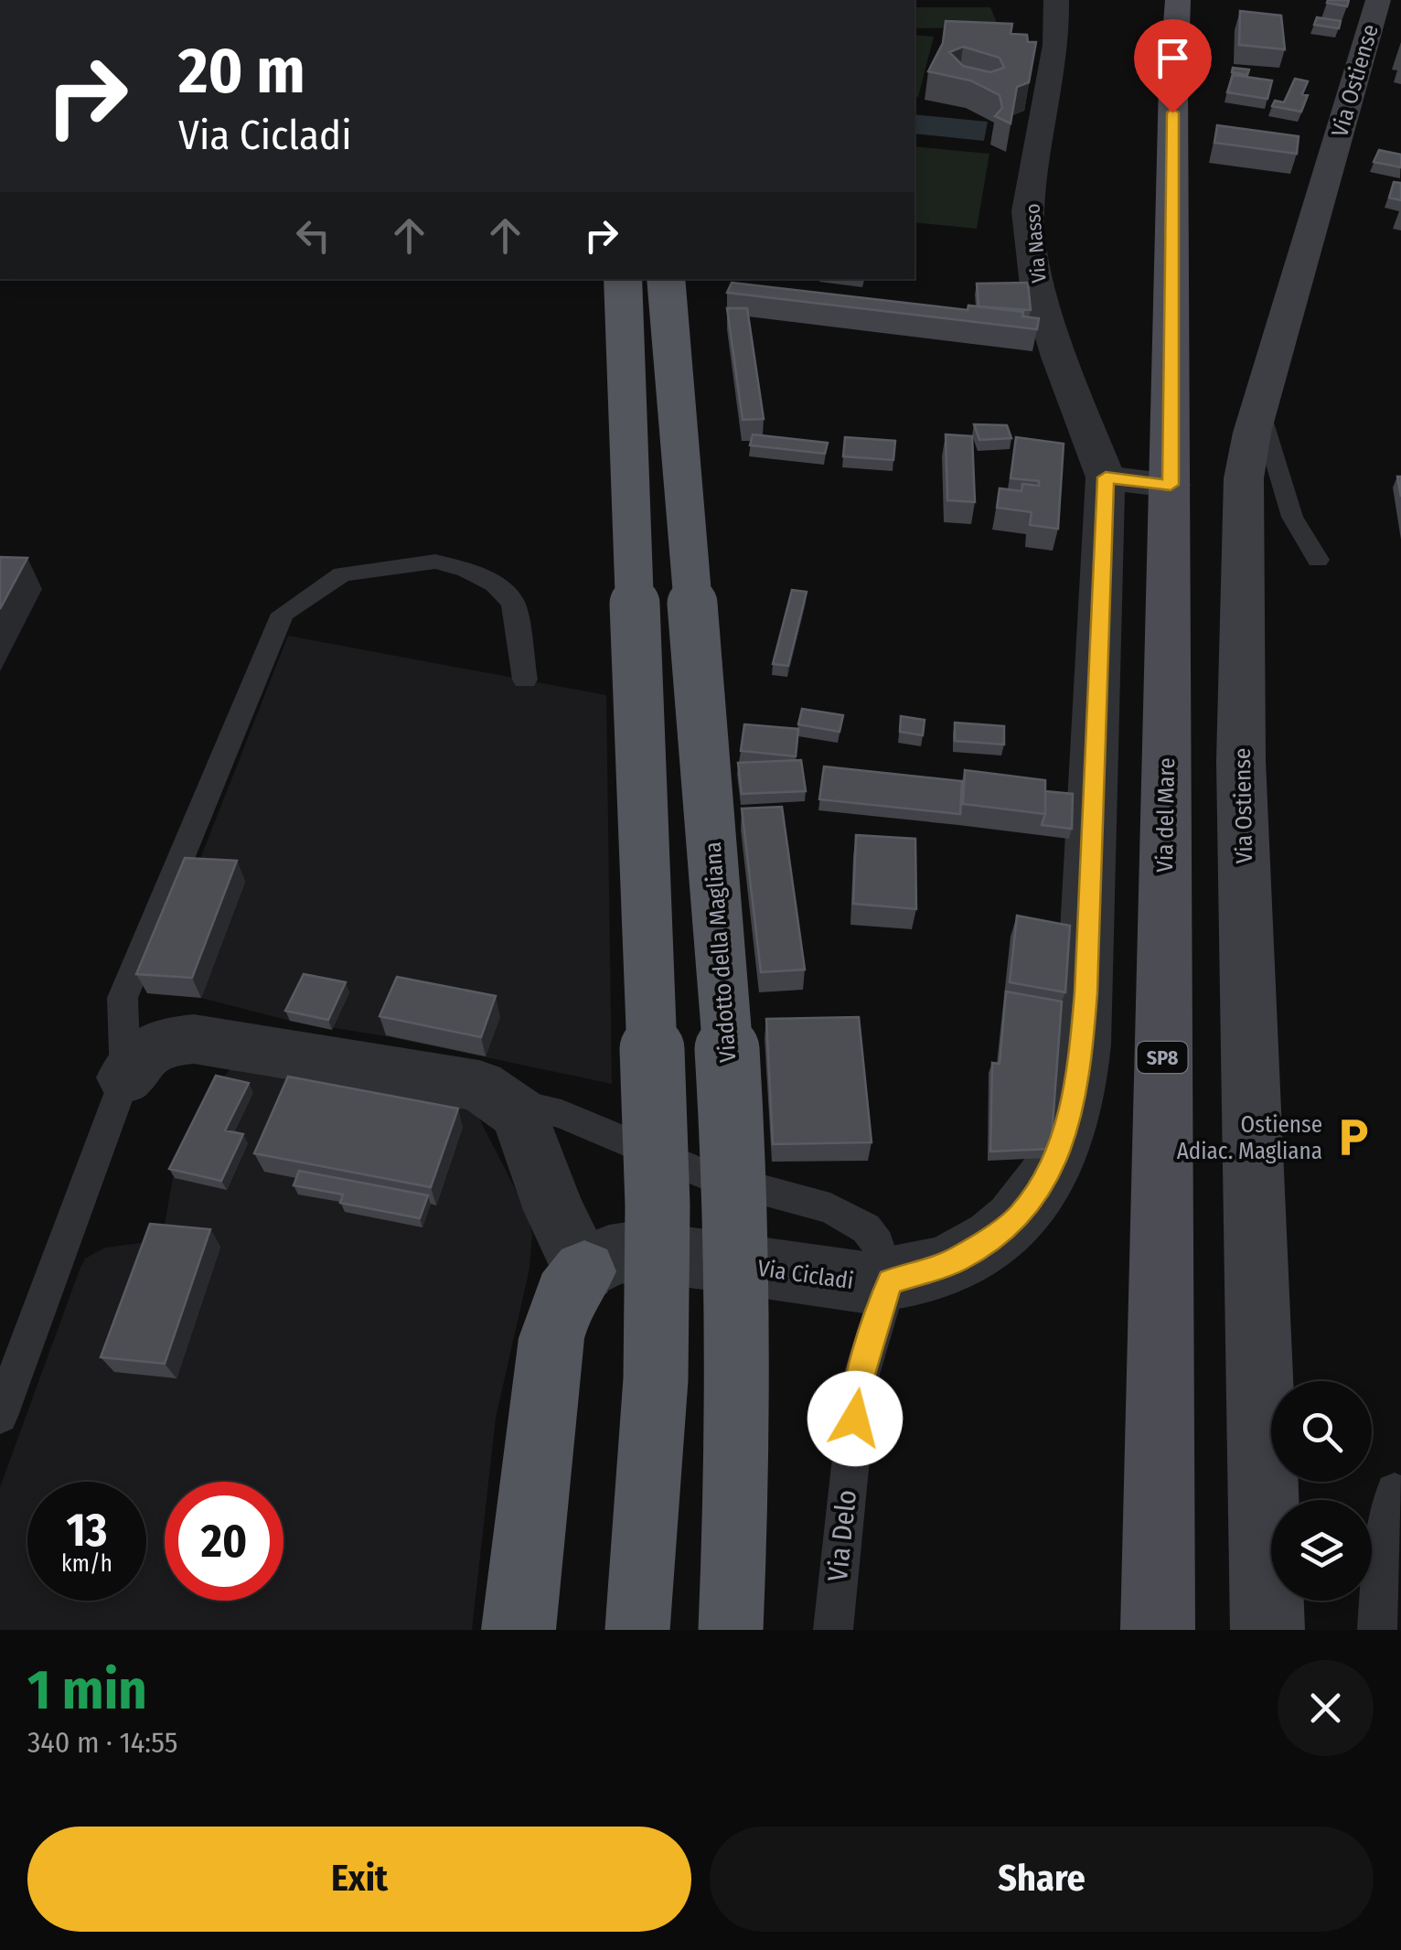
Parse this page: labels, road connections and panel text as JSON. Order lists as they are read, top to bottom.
{
  "streets": {
    "highway": ["Viadotto della Magliana"],
    "main road": ["Via Ostiense", "Via del Mare", "SP8"],
    "street": ["Via Nasso", "Via Cicladi"],
    "lane": ["Via Delo"]
  },
  "crossings": [
    ["Via Nasso", "Via Cicladi"],
    ["Via Cicladi", "Via Delo"]
  ],
  "places": {
    "parking": ["Ostiense Adiac. Magliana"]
  },
  "page": {
    "turn": ["20 m", "Via Cicladi"],
    "speed": "13 km/h",
    "limit": "20",
    "heading": ["1 min", "340 m · 14:55"],
    "buttons": ["Exit", "Share"]
  }
}
